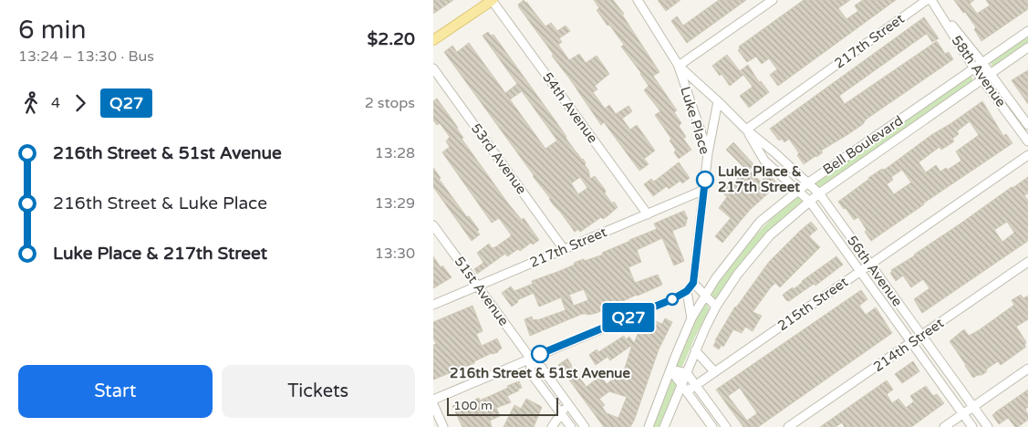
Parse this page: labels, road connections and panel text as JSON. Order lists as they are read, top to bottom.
{
  "streets": {
    "street": [
      "217th Street",
      "58th Avenue",
      "54th Avenue",
      "Luke Place",
      "Bell Boulevard",
      "53rd Avenue",
      "56th Avenue",
      "51st Avenue",
      "215th Street",
      "214th Street"
    ]
  },
  "crossings": [
    ["217th Street", "54th Avenue"],
    ["217th Street", "Luke Place"],
    ["217th Street", "53rd Avenue"],
    ["217th Street", "56th Avenue"],
    ["217th Street", "51st Avenue"],
    ["58th Avenue", "Bell Boulevard"],
    ["Luke Place", "56th Avenue"],
    ["Bell Boulevard", "56th Avenue"],
    ["Bell Boulevard", "215th Street"],
    ["56th Avenue", "215th Street"],
    ["56th Avenue", "214th Street"]
  ],
  "places": ["Luke Place & 217th Street", "216th Street & 51st Avenue"],
  "lines": ["bus line Q27"],
  "scale_bar": "100 m",
  "page": {
    "heading": ["6 min", "13:24 – 13:30 · Bus", "$2.20"],
    "on_map": "Q27",
    "legs": ["4", "Q27", "2 stops"],
    "list": [
      {
        "name": "216th Street & 51st Avenue",
        "value": "13:28"
      },
      {
        "name": "216th Street & Luke Place",
        "value": "13:29"
      },
      {
        "name": "Luke Place & 217th Street",
        "value": "13:30"
      }
    ],
    "buttons": ["Start", "Tickets"],
    "scale": "100 m"
  }
}
